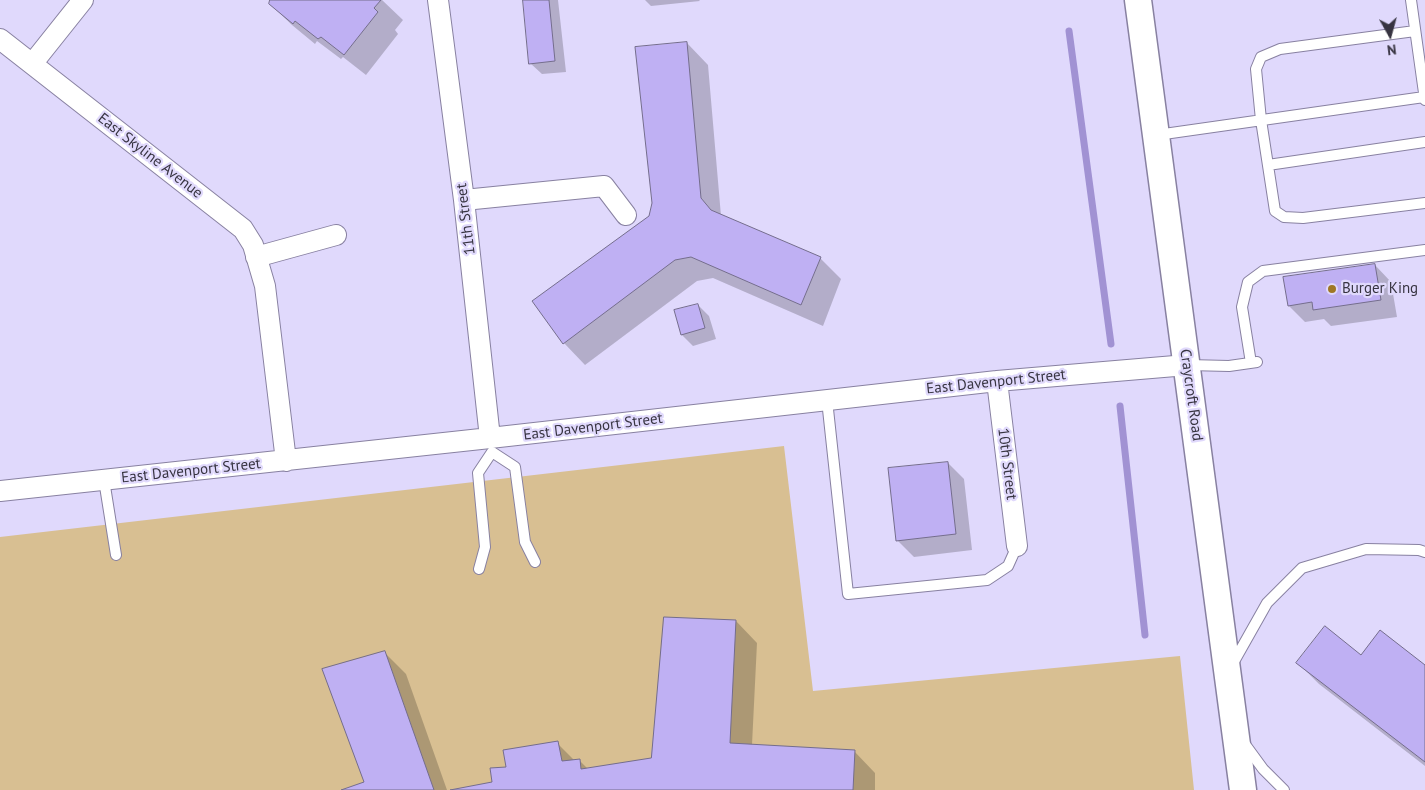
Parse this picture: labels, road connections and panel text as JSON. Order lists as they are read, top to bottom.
{
  "streets": {
    "street": [
      "East Skyline Avenue",
      "11th Street",
      "East Davenport Street",
      "Craycroft Road",
      "10th Street"
    ]
  },
  "crossings": [
    ["East Skyline Avenue", "East Davenport Street"],
    ["11th Street", "East Davenport Street"],
    ["East Davenport Street", "Craycroft Road"],
    ["East Davenport Street", "10th Street"]
  ],
  "places": ["Burger King"],
  "north": "bottom"
}
